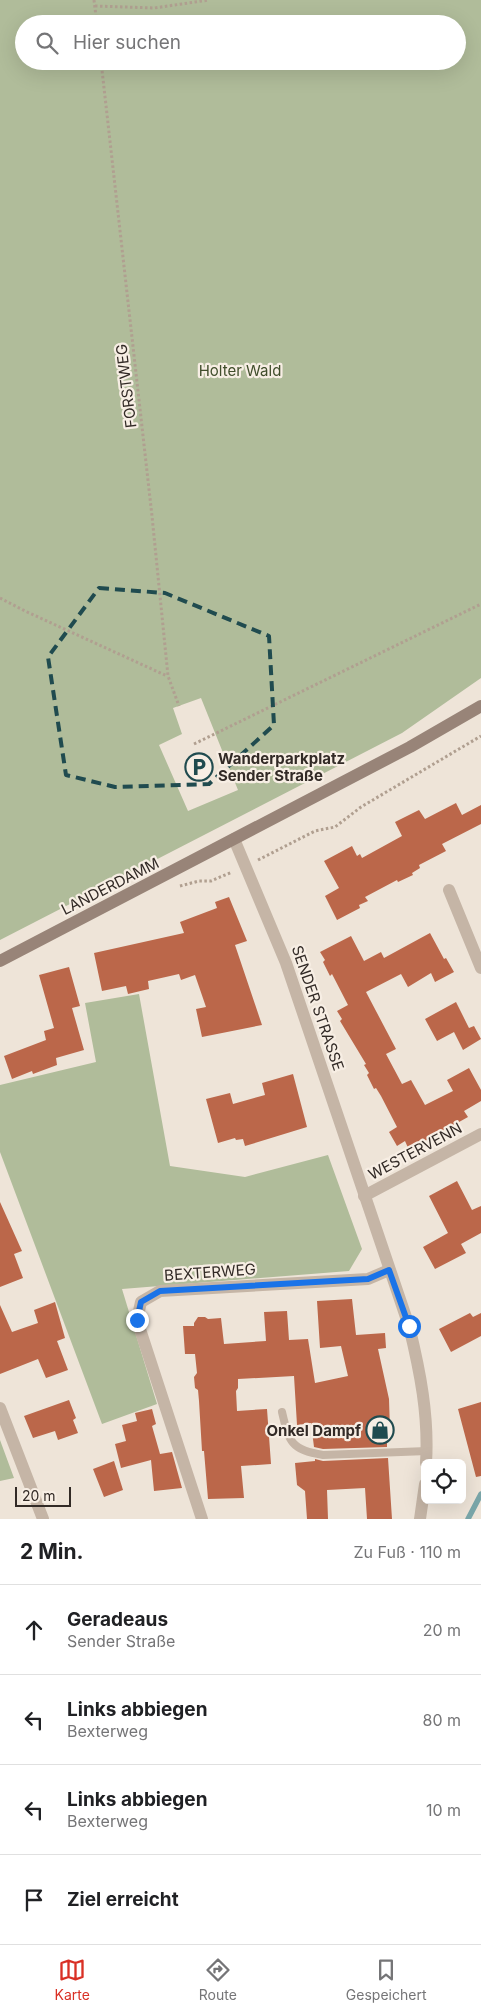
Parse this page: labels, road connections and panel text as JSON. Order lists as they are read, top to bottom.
{
  "streets": {
    "main road": ["LANDERDAMM"],
    "street": ["SENDER STRASSE", "WESTERVENN", "BEXTERWEG"],
    "path": ["FORSTWEG"]
  },
  "crossings": [
    ["LANDERDAMM", "SENDER STRASSE"],
    ["SENDER STRASSE", "WESTERVENN"],
    ["SENDER STRASSE", "BEXTERWEG"]
  ],
  "parks": ["Holter Wald"],
  "places": {
    "parking": ["Wanderparkplatz Sender Straße"],
    "shop": ["Onkel Dampf"]
  },
  "scale_bar": "20 m",
  "page": {
    "search": "Hier suchen",
    "scale": "20 m",
    "heading": ["2 Min.", "Zu Fuß · 110 m"],
    "list": [
      ["Geradeaus", "Sender Straße", "20 m"],
      ["Links abbiegen", "Bexterweg", "80 m"],
      ["Links abbiegen", "Bexterweg", "10 m"],
      "Ziel erreicht"
    ],
    "nav": ["Karte", "Route", "Gespeichert"]
  }
}
